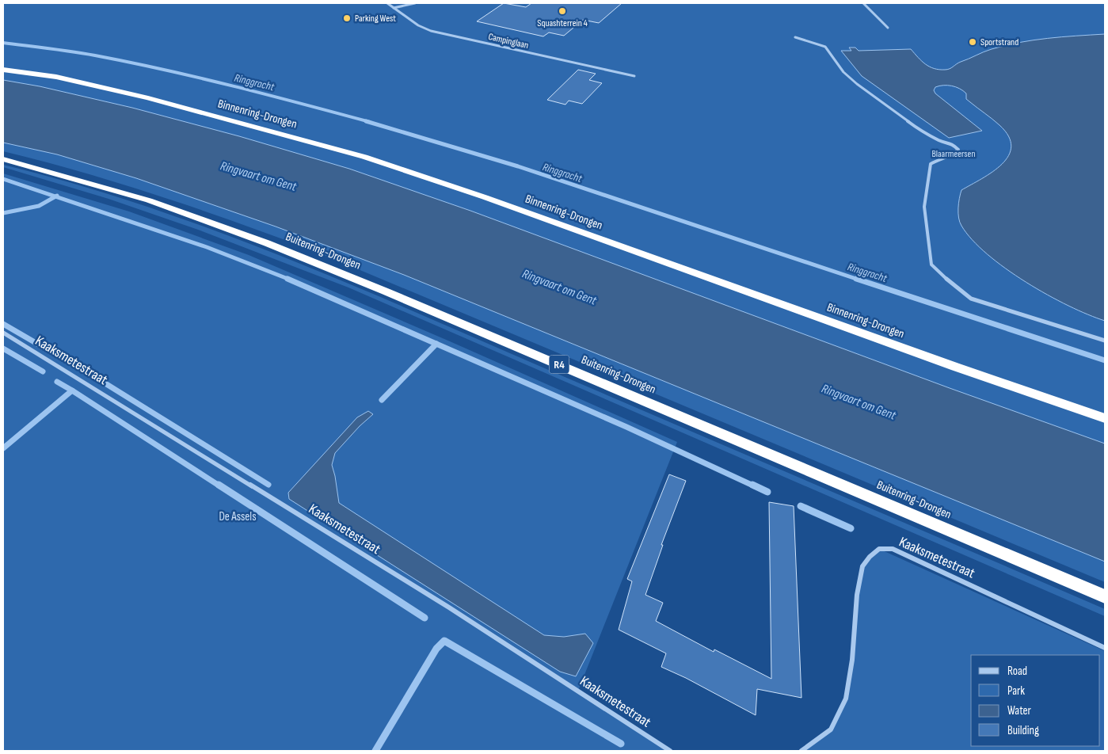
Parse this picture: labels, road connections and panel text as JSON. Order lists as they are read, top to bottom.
{
  "streets": {
    "highway": ["Binnenring-Drongen", "Buitenring-Drongen", "R4"],
    "street": ["Campinglaan", "Kaaksmetestraat"]
  },
  "water": ["Ringgracht", "Ringvaart om Gent"],
  "parks": ["Blaarmeersen", "De Assels"],
  "places": ["Squashterrein 4", "Parking West", "Sportstrand"],
  "legend": [
    "Road",
    "Park",
    "Water",
    "Building"
  ]
}
